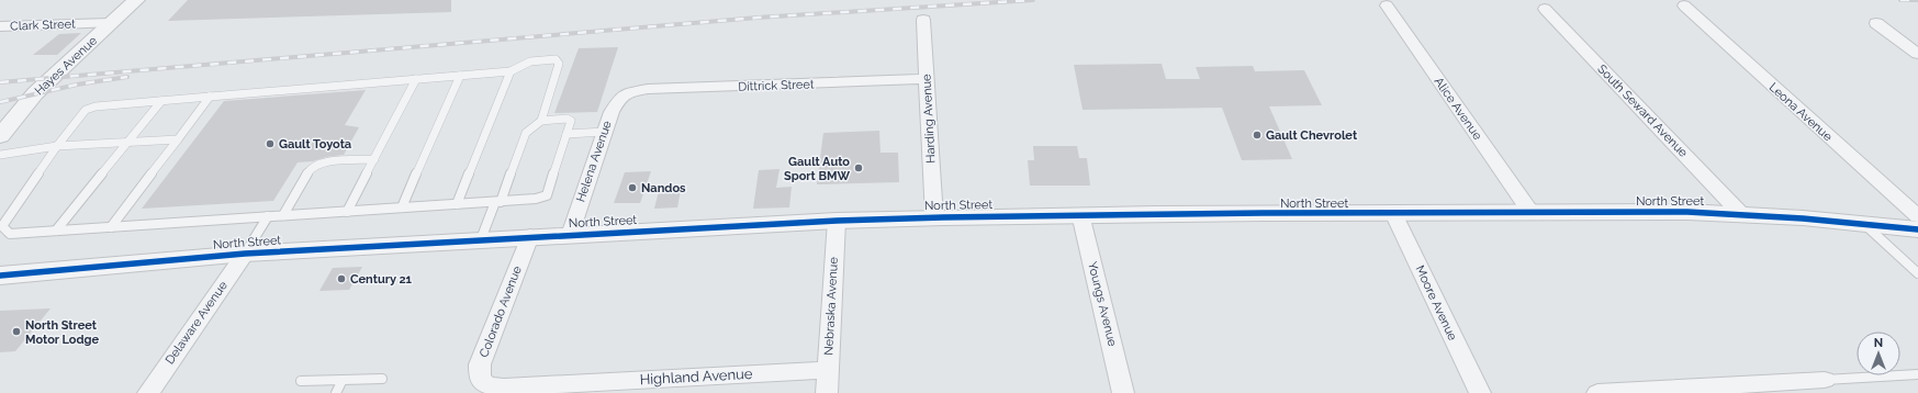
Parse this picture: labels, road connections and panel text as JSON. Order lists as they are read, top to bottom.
{
  "streets": {
    "street": [
      "Clark Street",
      "Hayes Avenue",
      "Dittrick Street",
      "Alice Avenue",
      "South Seward Avenue",
      "Leona Avenue",
      "Harding Avenue",
      "Helena Avenue",
      "North Street",
      "Moore Avenue",
      "Youngs Avenue",
      "Nebraska Avenue",
      "Colorado Avenue",
      "Delaware Avenue",
      "Highland Avenue"
    ]
  },
  "crossings": [
    ["Clark Street", "Hayes Avenue"],
    ["Dittrick Street", "Harding Avenue"],
    ["Dittrick Street", "Helena Avenue"],
    ["Alice Avenue", "North Street"],
    ["South Seward Avenue", "North Street"],
    ["Harding Avenue", "North Street"],
    ["Helena Avenue", "North Street"],
    ["North Street", "Moore Avenue"],
    ["North Street", "Youngs Avenue"],
    ["North Street", "Nebraska Avenue"],
    ["North Street", "Colorado Avenue"],
    ["North Street", "Delaware Avenue"],
    ["Nebraska Avenue", "Highland Avenue"],
    ["Colorado Avenue", "Highland Avenue"]
  ],
  "places": [
    "Gault Chevrolet",
    "Gault Toyota",
    "Gault Auto Sport BMW",
    "Nandos",
    "Century 21",
    "North Street Motor Lodge"
  ],
  "north": "top"
}
